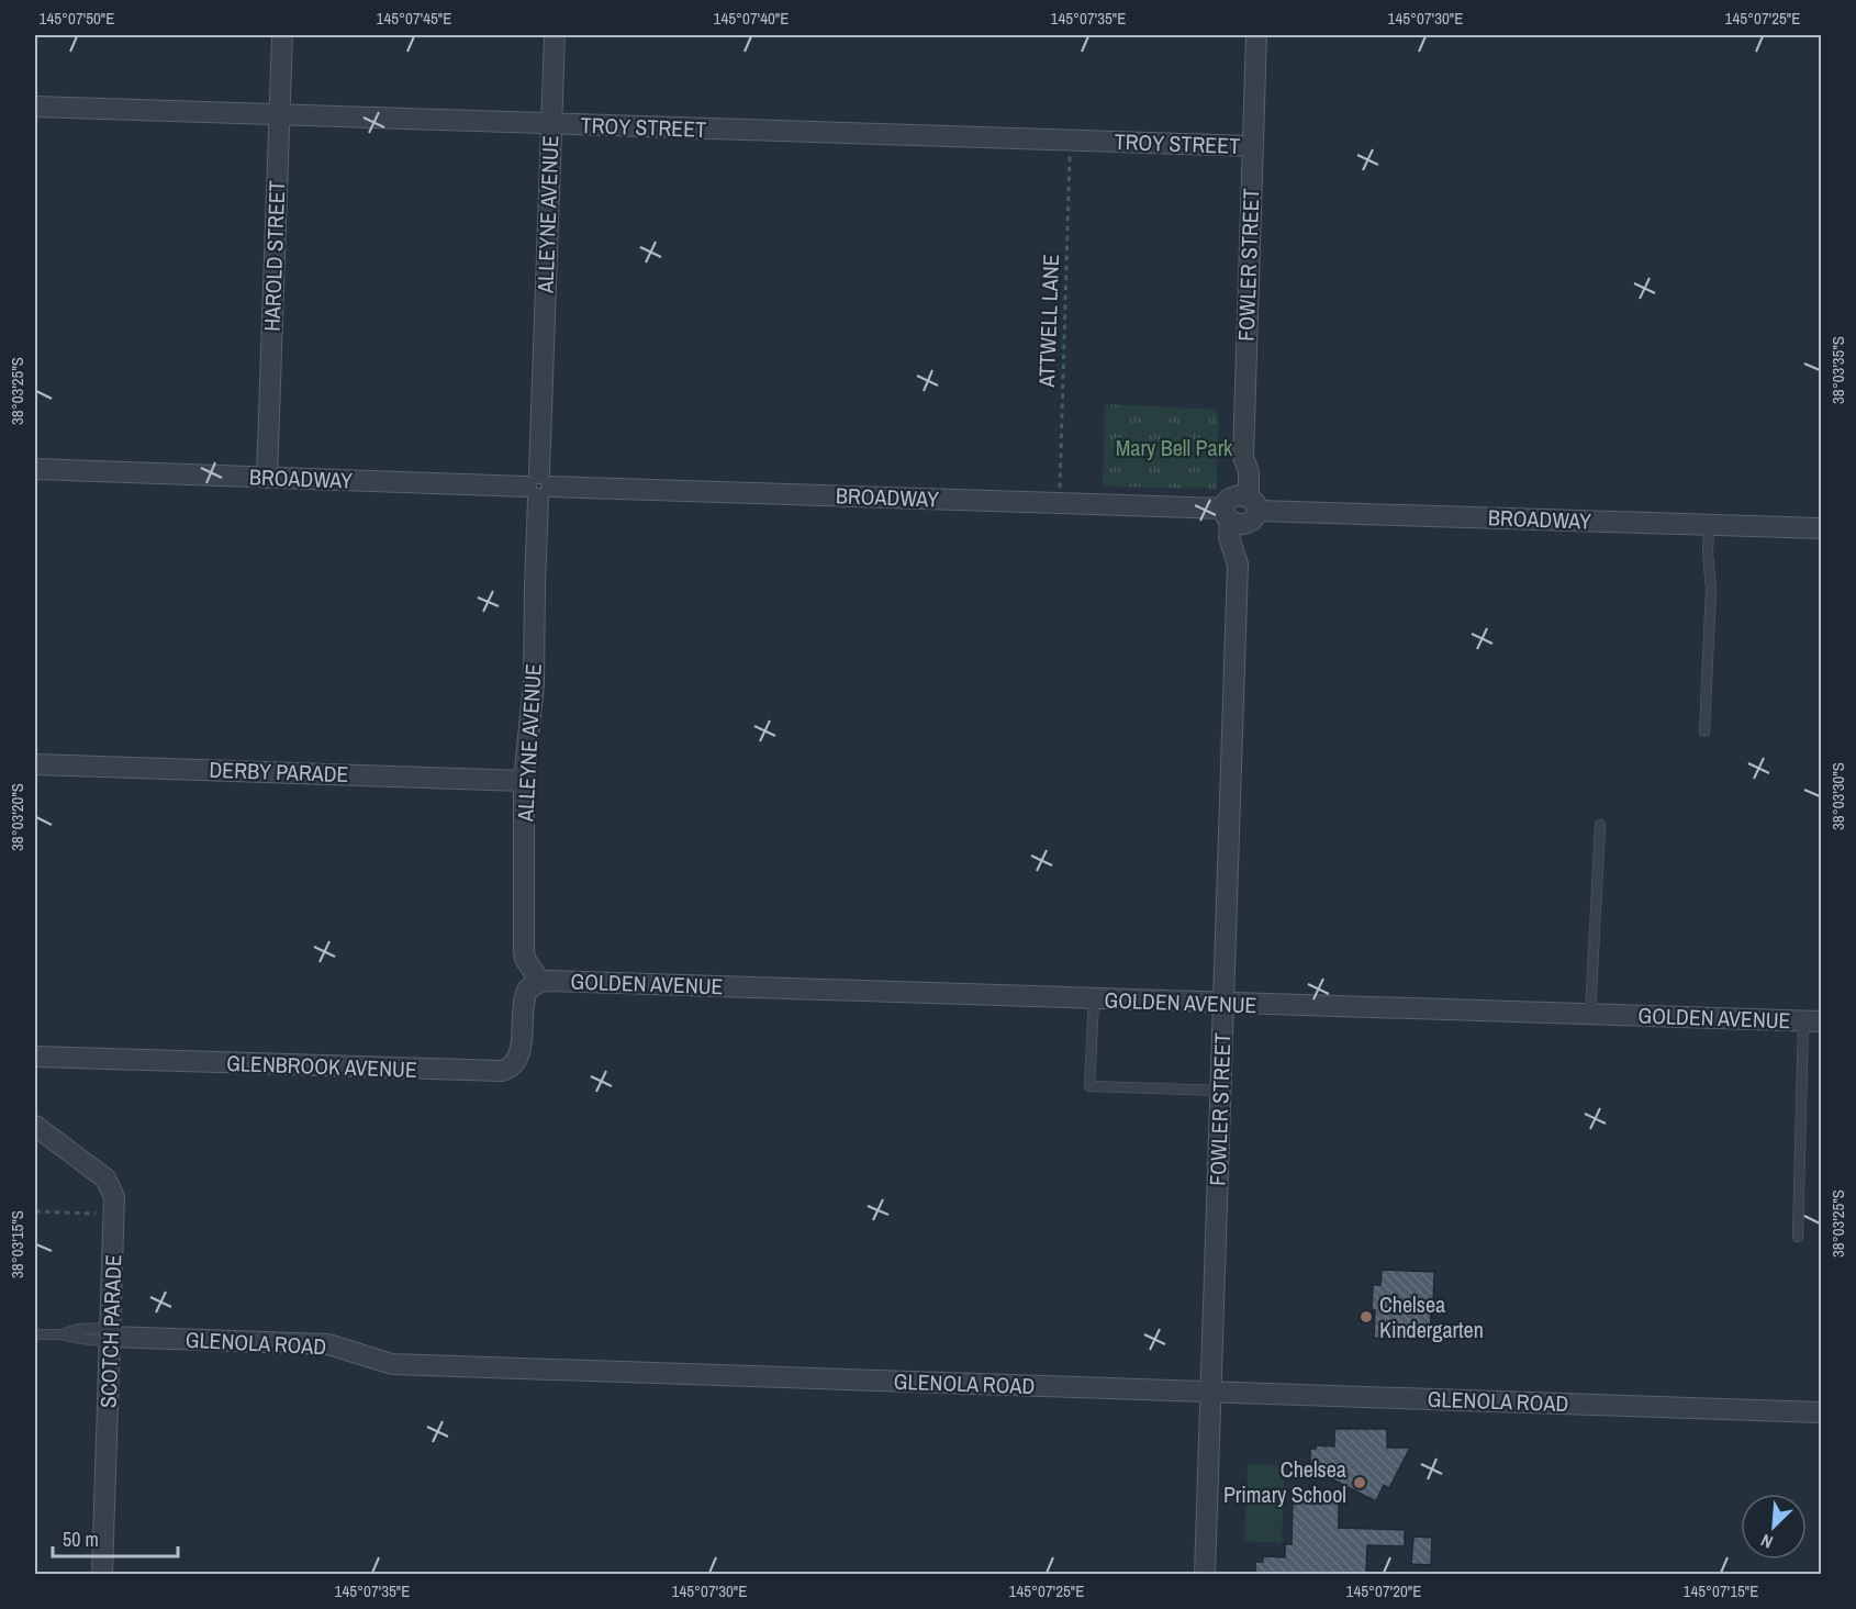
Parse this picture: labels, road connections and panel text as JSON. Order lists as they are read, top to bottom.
{
  "streets": {
    "street": [
      "TROY STREET",
      "ALLEYNE AVENUE",
      "HAROLD STREET",
      "FOWLER STREET",
      "BROADWAY",
      "DERBY PARADE",
      "GOLDEN AVENUE",
      "GLENBROOK AVENUE",
      "SCOTCH PARADE",
      "GLENOLA ROAD"
    ],
    "path": ["ATTWELL LANE"]
  },
  "crossings": [
    ["TROY STREET", "ALLEYNE AVENUE"],
    ["TROY STREET", "HAROLD STREET"],
    ["TROY STREET", "FOWLER STREET"],
    ["TROY STREET", "ATTWELL LANE"],
    ["ALLEYNE AVENUE", "BROADWAY"],
    ["ALLEYNE AVENUE", "DERBY PARADE"],
    ["ALLEYNE AVENUE", "GOLDEN AVENUE"],
    ["ALLEYNE AVENUE", "GLENBROOK AVENUE"],
    ["HAROLD STREET", "BROADWAY"],
    ["FOWLER STREET", "BROADWAY"],
    ["FOWLER STREET", "GOLDEN AVENUE"],
    ["FOWLER STREET", "GLENOLA ROAD"],
    ["ATTWELL LANE", "BROADWAY"],
    ["GOLDEN AVENUE", "GLENBROOK AVENUE"],
    ["SCOTCH PARADE", "GLENOLA ROAD"]
  ],
  "parks": ["Mary Bell Park"],
  "places": ["Chelsea Kindergarten", "Chelsea Primary School"],
  "scale_bar": "50 m",
  "north": "bottom left",
  "coordinates": [
    "145°07'50\"E",
    "145°07'45\"E",
    "145°07'40\"E",
    "145°07'35\"E",
    "145°07'30\"E",
    "145°07'25\"E",
    "38°03'35\"S",
    "38°03'25\"S",
    "38°03'30\"S",
    "38°03'20\"S",
    "38°03'15\"S",
    "145°07'20\"E",
    "145°07'15\"E"
  ]
}
